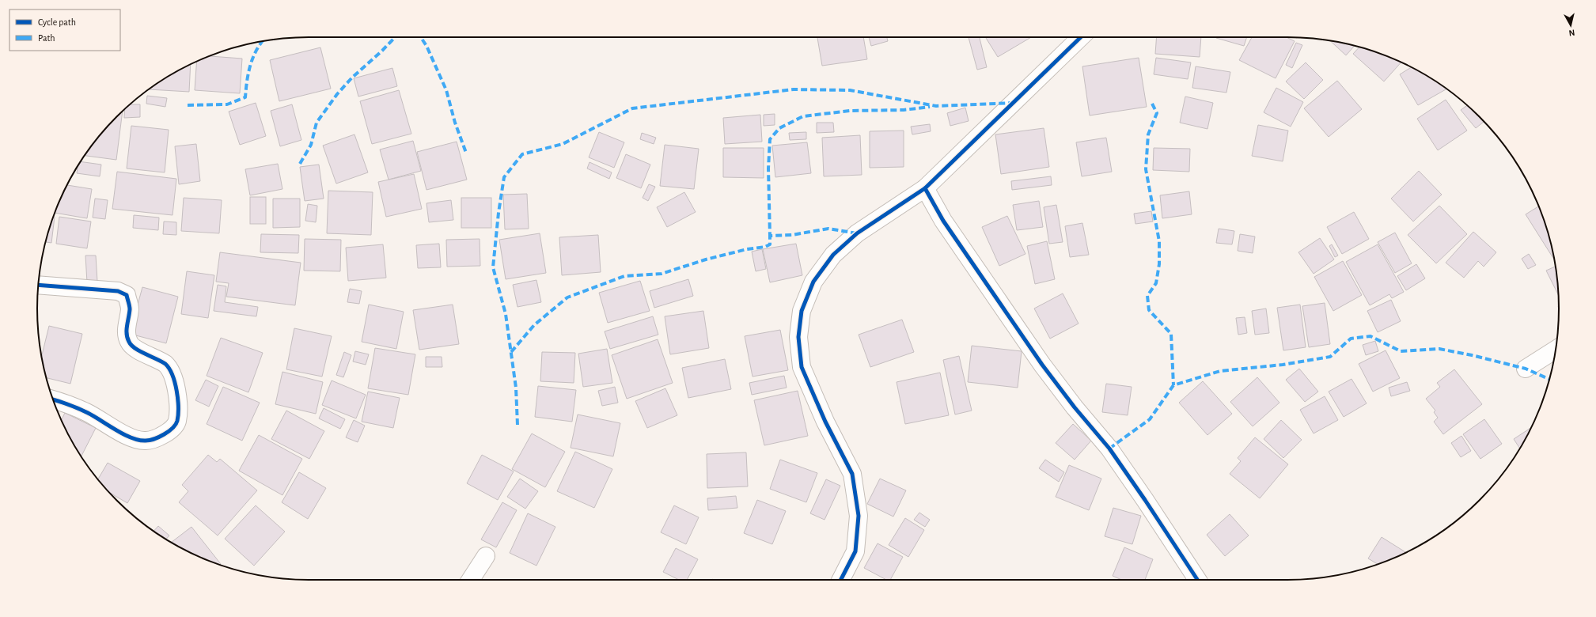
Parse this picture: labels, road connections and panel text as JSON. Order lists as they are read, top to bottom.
{
  "legend": ["Cycle path", "Path"],
  "north": "bottom"
}
